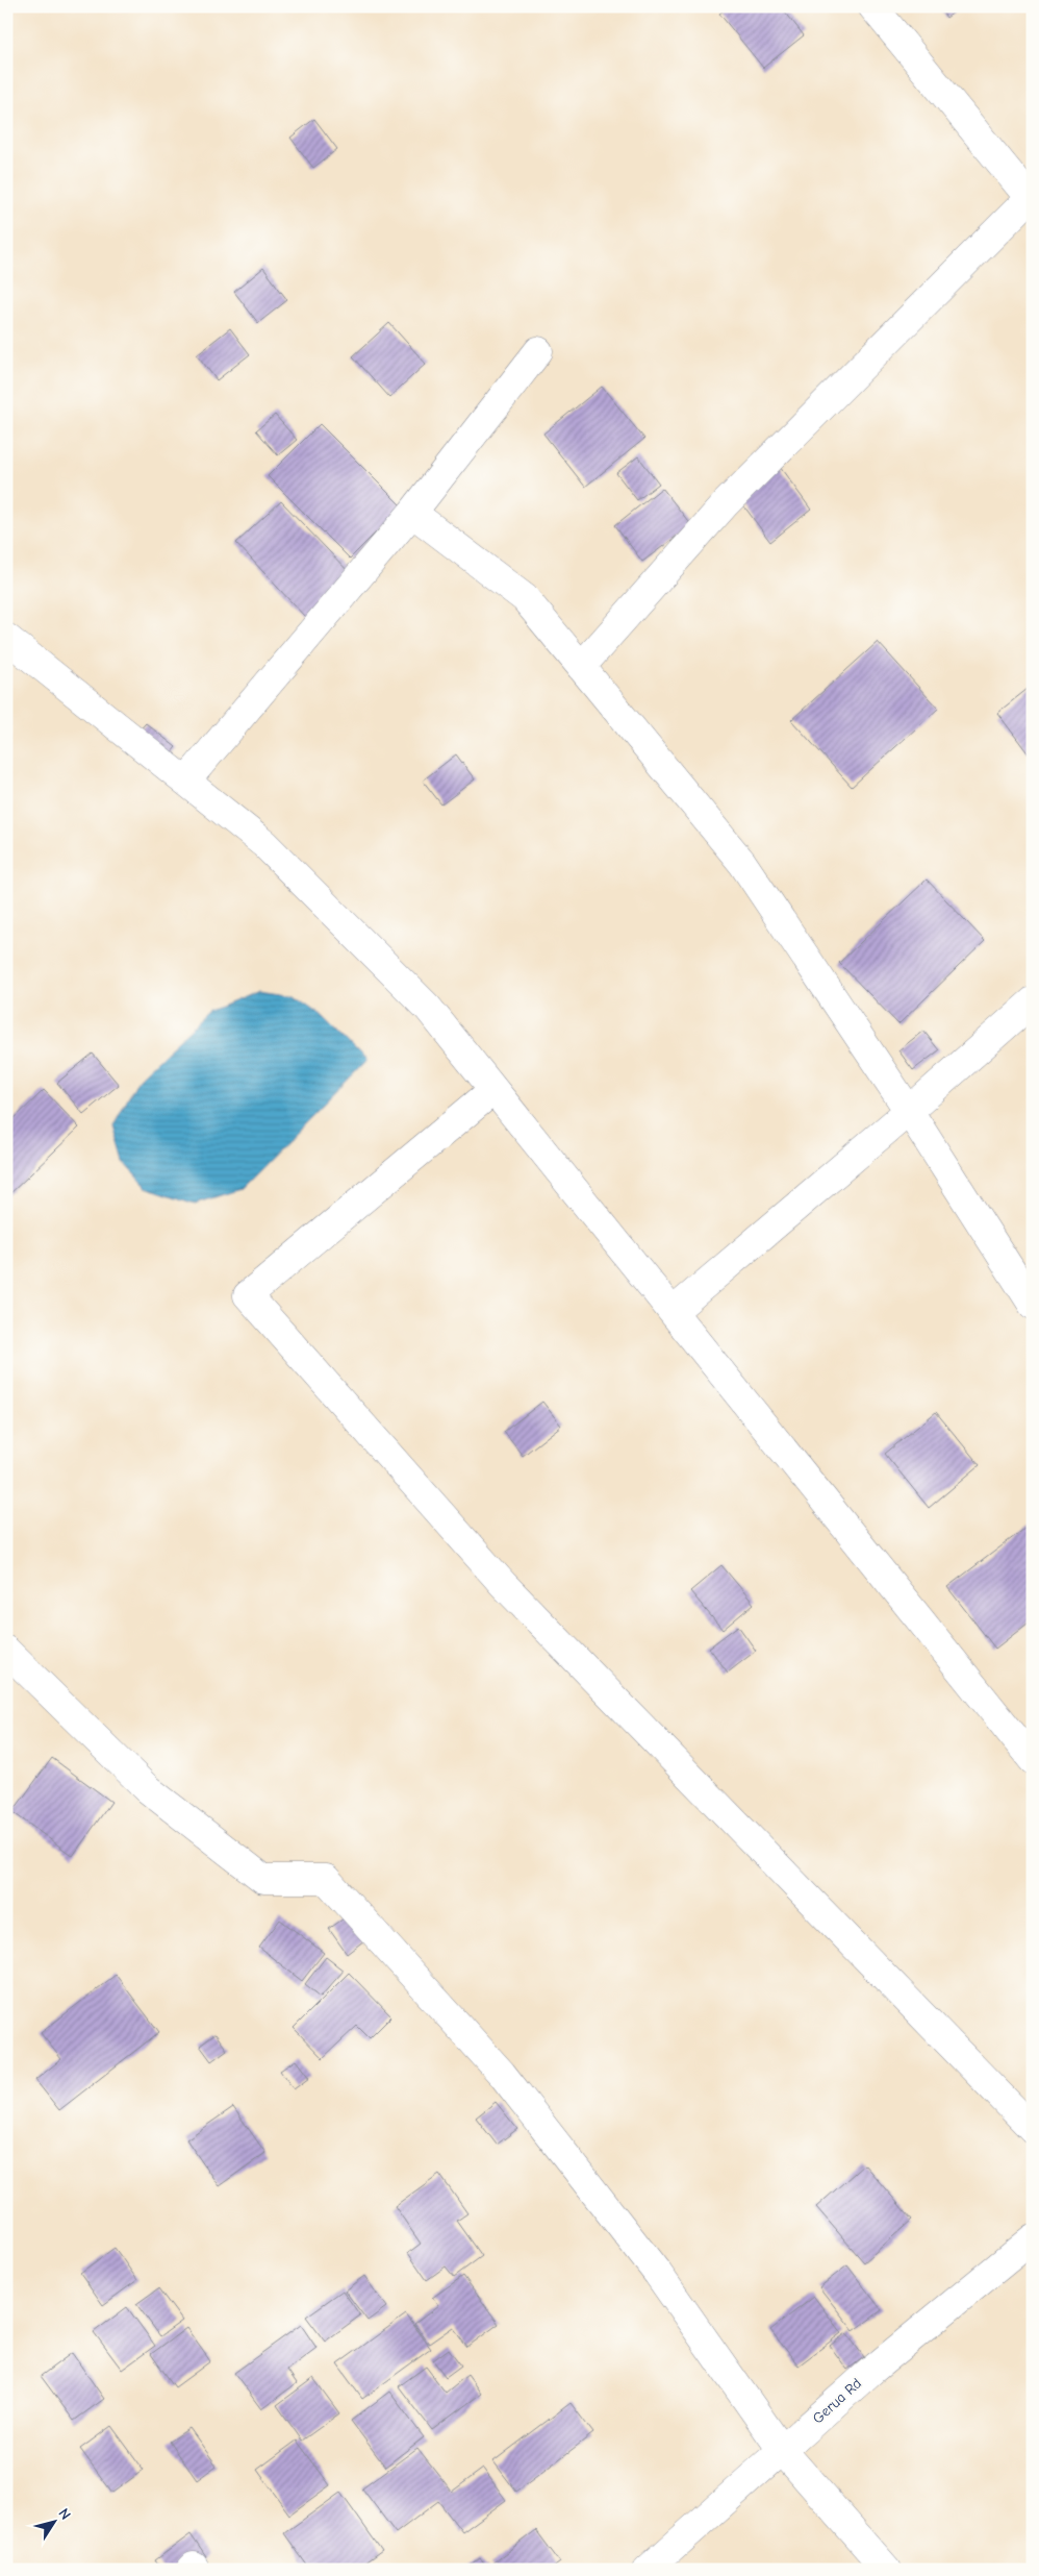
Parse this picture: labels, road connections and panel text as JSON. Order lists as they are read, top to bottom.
{
  "streets": {
    "street": ["Gerua Rd"]
  },
  "north": "top right"
}
